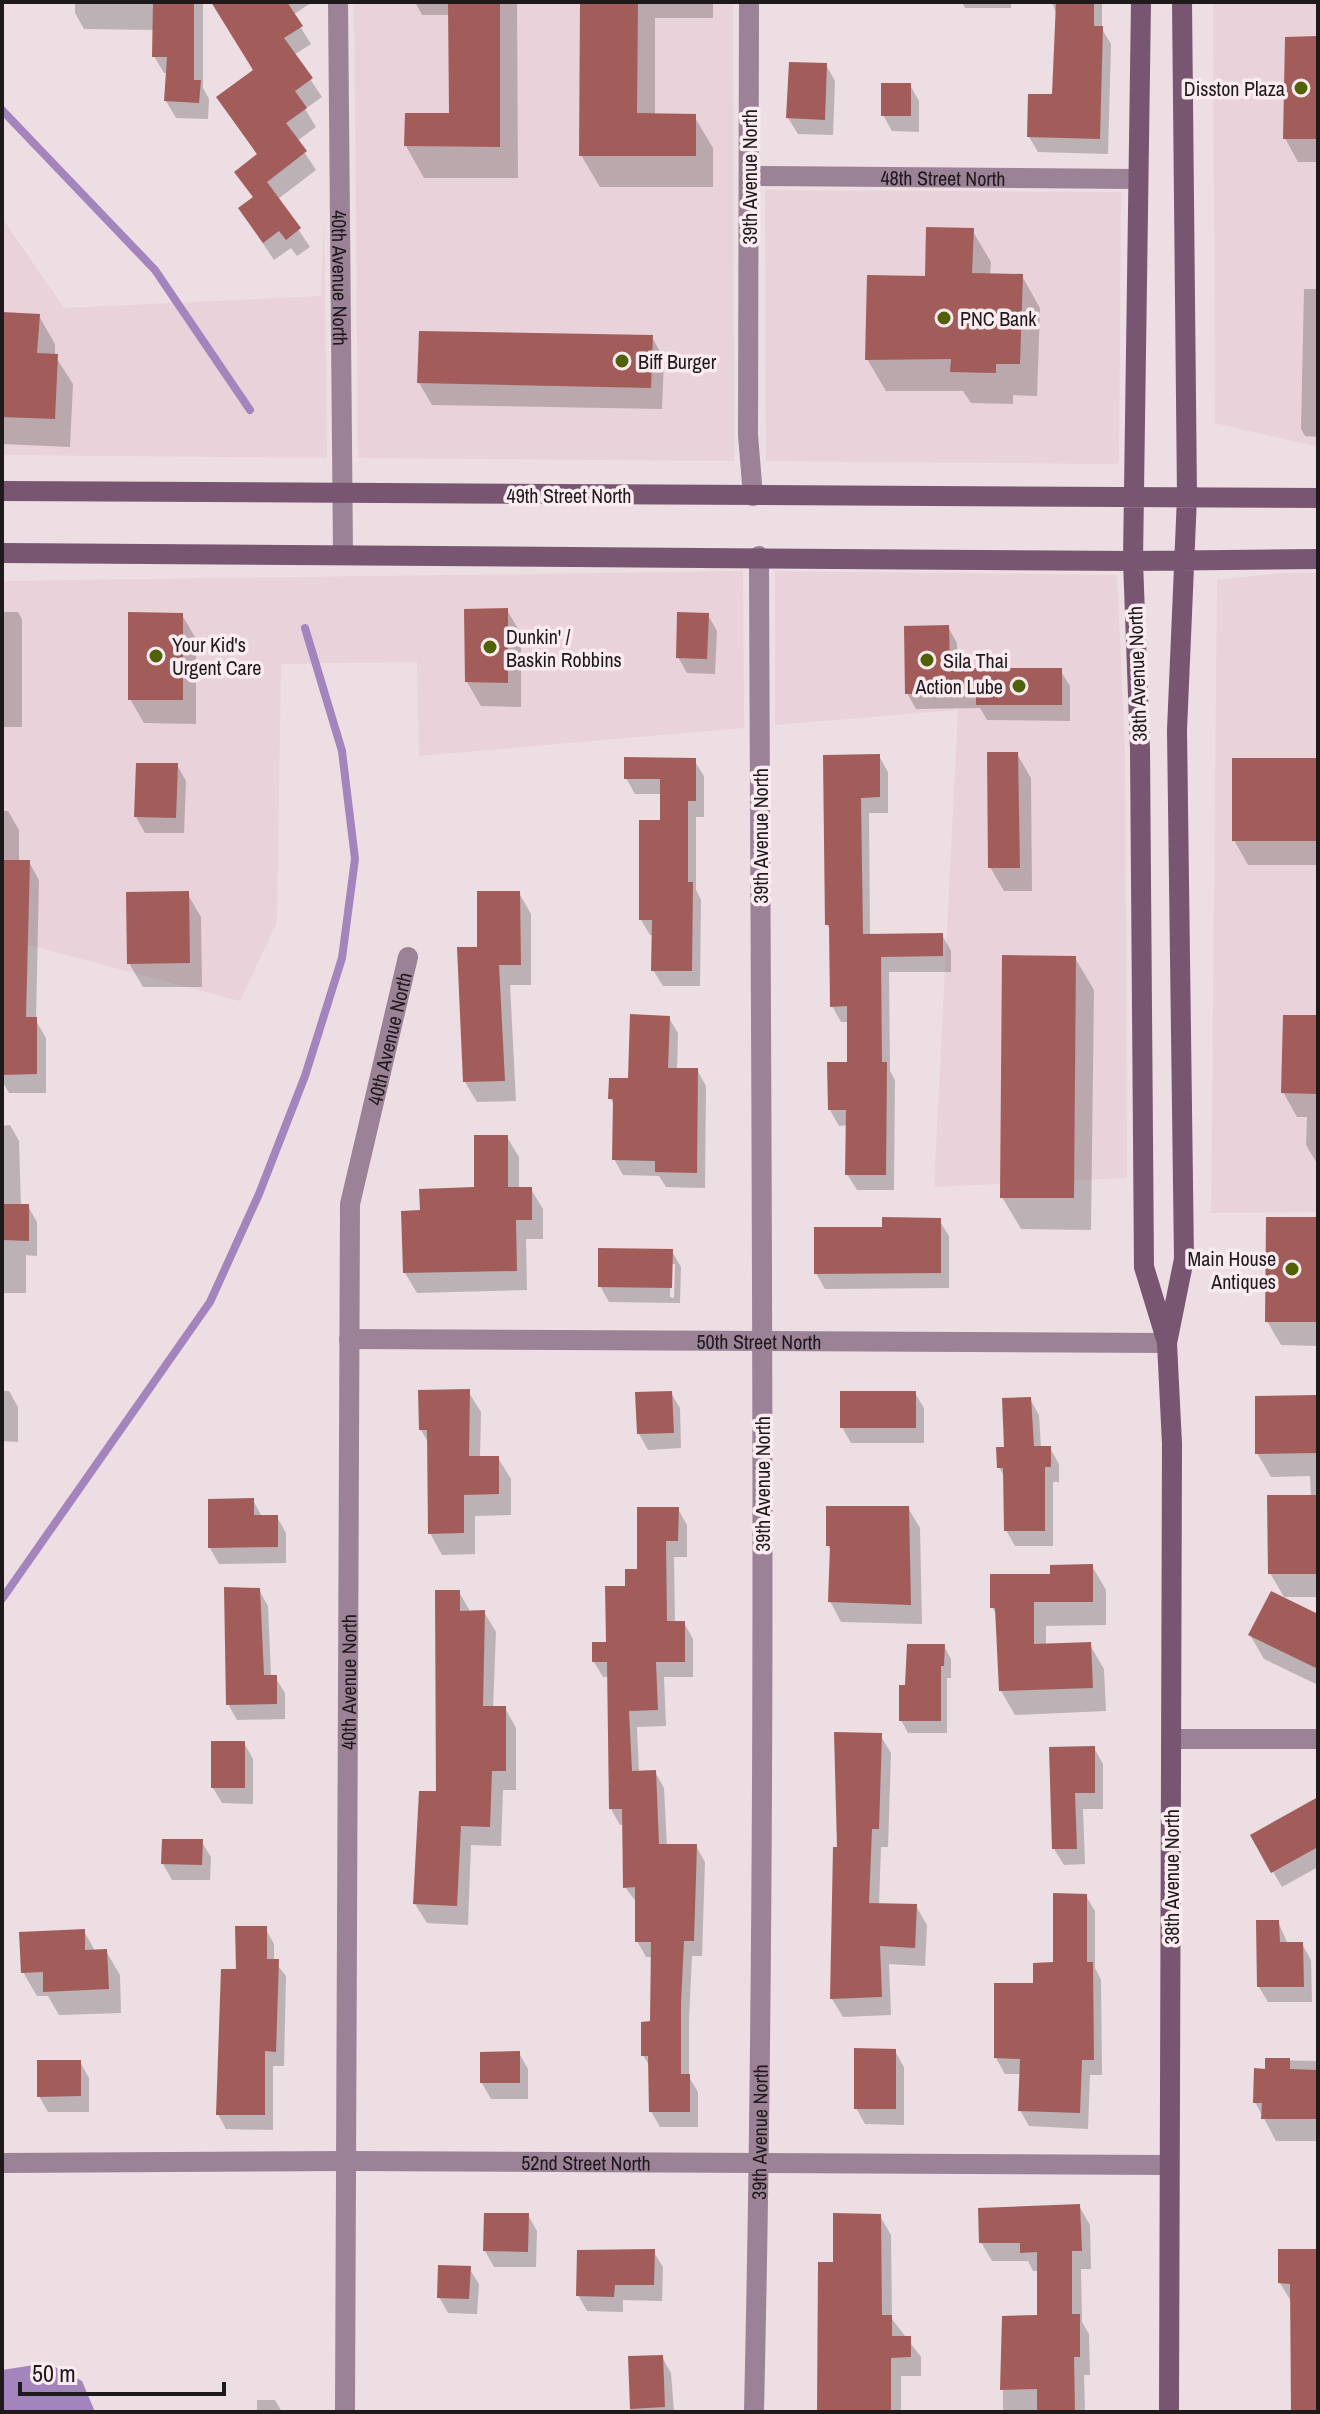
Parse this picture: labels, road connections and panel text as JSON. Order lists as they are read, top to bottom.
{
  "streets": {
    "main road": ["49th Street North", "38th Avenue North"],
    "street": [
      "48th Street North",
      "39th Avenue North",
      "40th Avenue North",
      "50th Street North",
      "52nd Street North"
    ]
  },
  "crossings": [
    ["48th Street North", "39th Avenue North"],
    ["48th Street North", "38th Avenue North"],
    ["39th Avenue North", "49th Street North"],
    ["39th Avenue North", "50th Street North"],
    ["39th Avenue North", "52nd Street North"],
    ["40th Avenue North", "49th Street North"],
    ["40th Avenue North", "50th Street North"],
    ["40th Avenue North", "52nd Street North"],
    ["49th Street North", "38th Avenue North"],
    ["38th Avenue North", "50th Street North"],
    ["38th Avenue North", "52nd Street North"]
  ],
  "places": [
    "Disston Plaza",
    "PNC Bank",
    "Biff Burger",
    "Dunkin' / Baskin Robbins",
    "Your Kid's Urgent Care",
    "Sila Thai",
    "Action Lube",
    "Main House Antiques"
  ],
  "scale_bar": "50 m"
}
